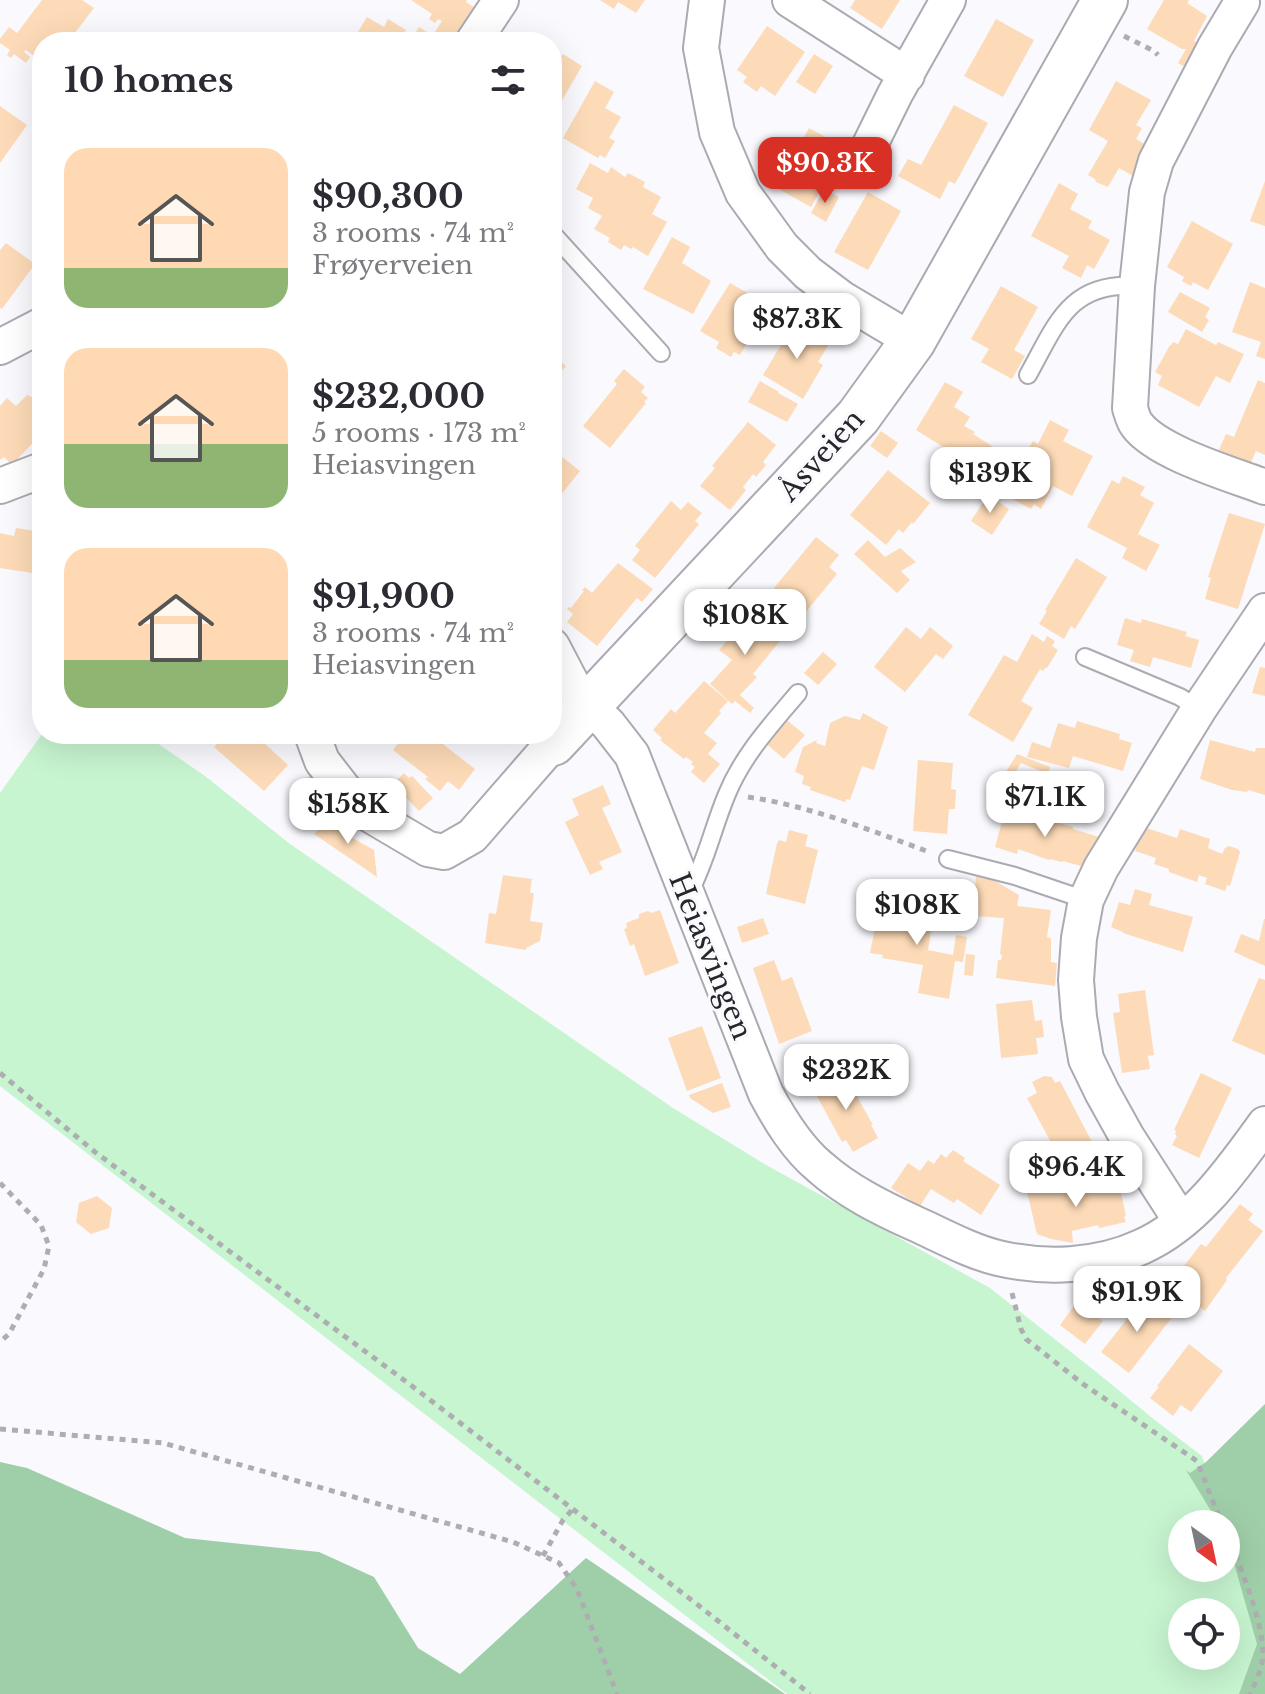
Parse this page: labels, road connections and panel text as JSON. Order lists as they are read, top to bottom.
{
  "streets": {
    "street": ["Åsveien", "Heiasvingen"]
  },
  "crossings": [
    ["Åsveien", "Heiasvingen"]
  ],
  "north": "bottom right",
  "page": {
    "heading": "10 homes",
    "list": [
      {
        "name": "$90,300",
        "note": "3 rooms · 74 m² · Frøyerveien"
      },
      {
        "name": "$232,000",
        "note": "5 rooms · 173 m² · Heiasvingen"
      },
      {
        "name": "$91,900",
        "note": "3 rooms · 74 m² · Heiasvingen"
      }
    ],
    "price": [
      "$90.3K",
      "$87.3K",
      "$139K",
      "$108K",
      "$71.1K",
      "$158K",
      "$108K",
      "$232K",
      "$96.4K",
      "$91.9K"
    ]
  }
}
